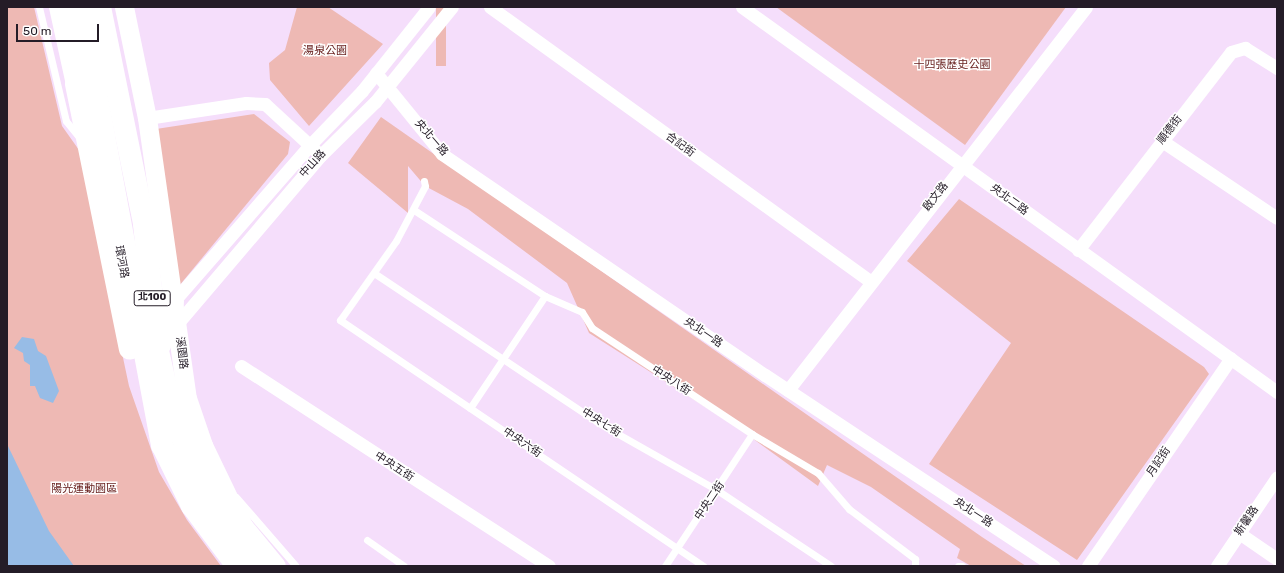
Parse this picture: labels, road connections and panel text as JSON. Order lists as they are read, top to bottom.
{
  "streets": {
    "highway": ["環河路", "北100"],
    "street": [
      "順德街",
      "央北一路",
      "合記街",
      "中山路",
      "啟文路",
      "央北二路",
      "溪園路",
      "月記街",
      "中央五街",
      "斯馨路"
    ],
    "lane": [
      "中央八街",
      "中央七街",
      "中央六街",
      "中央二街"
    ]
  },
  "crossings": [
    ["順德街", "央北二路"],
    ["央北一路", "中山路"],
    ["央北一路", "啟文路"],
    ["合記街", "啟文路"],
    ["中山路", "環河路"],
    ["中山路", "溪園路"],
    ["啟文路", "央北二路"],
    ["央北二路", "月記街"],
    ["環河路", "溪園路"],
    ["中央八街", "中央二街"],
    ["中央七街", "中央六街"],
    ["中央七街", "中央二街"],
    ["中央六街", "中央二街"]
  ],
  "parks": ["湯泉公園", "十四張歷史公園", "陽光運動園區"],
  "scale_bar": "50 m"
}
